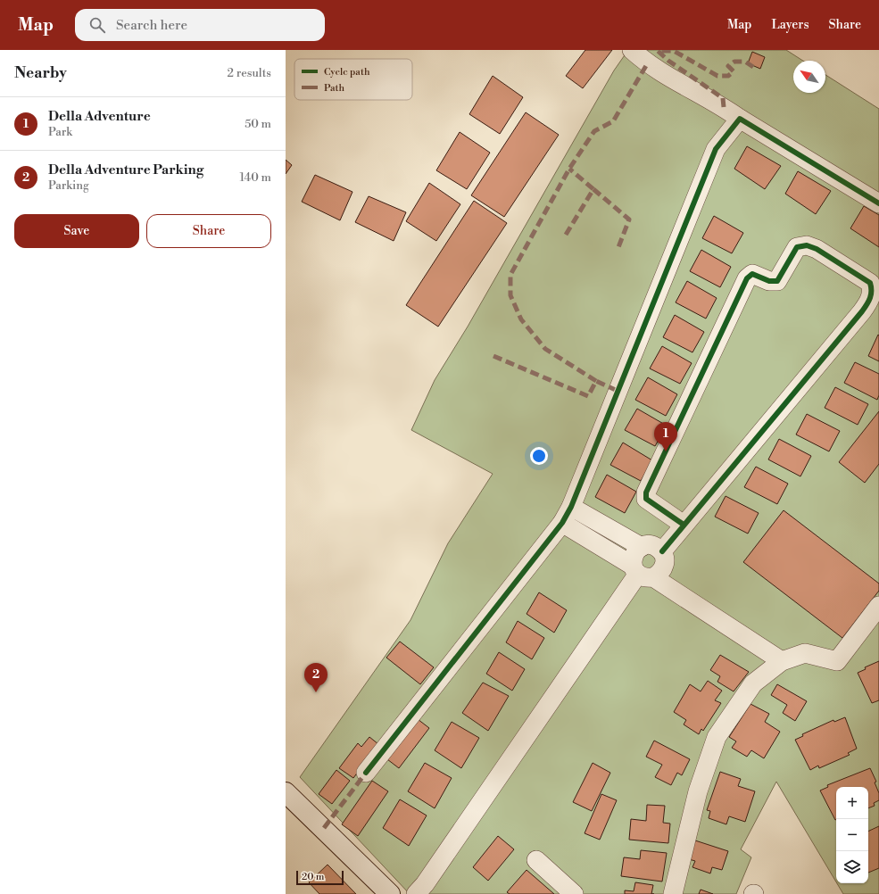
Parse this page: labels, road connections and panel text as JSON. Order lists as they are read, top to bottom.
{
  "legend": ["Cycle path", "Path"],
  "scale_bar": "20 m",
  "north": "top left",
  "page": {
    "header": "Map",
    "search": "Search here",
    "nav": ["Map", "Layers", "Share"],
    "heading": ["Nearby", "2 results"],
    "list": [
      {
        "mark": "1",
        "name": "Della Adventure",
        "note": "Park",
        "value": "50 m"
      },
      {
        "mark": "2",
        "name": "Della Adventure Parking",
        "note": "Parking",
        "value": "140 m"
      }
    ],
    "buttons": ["Save", "Share"],
    "pins": ["1", "2"],
    "map_buttons": ["+", "−"],
    "scale": "20 m"
  }
}
